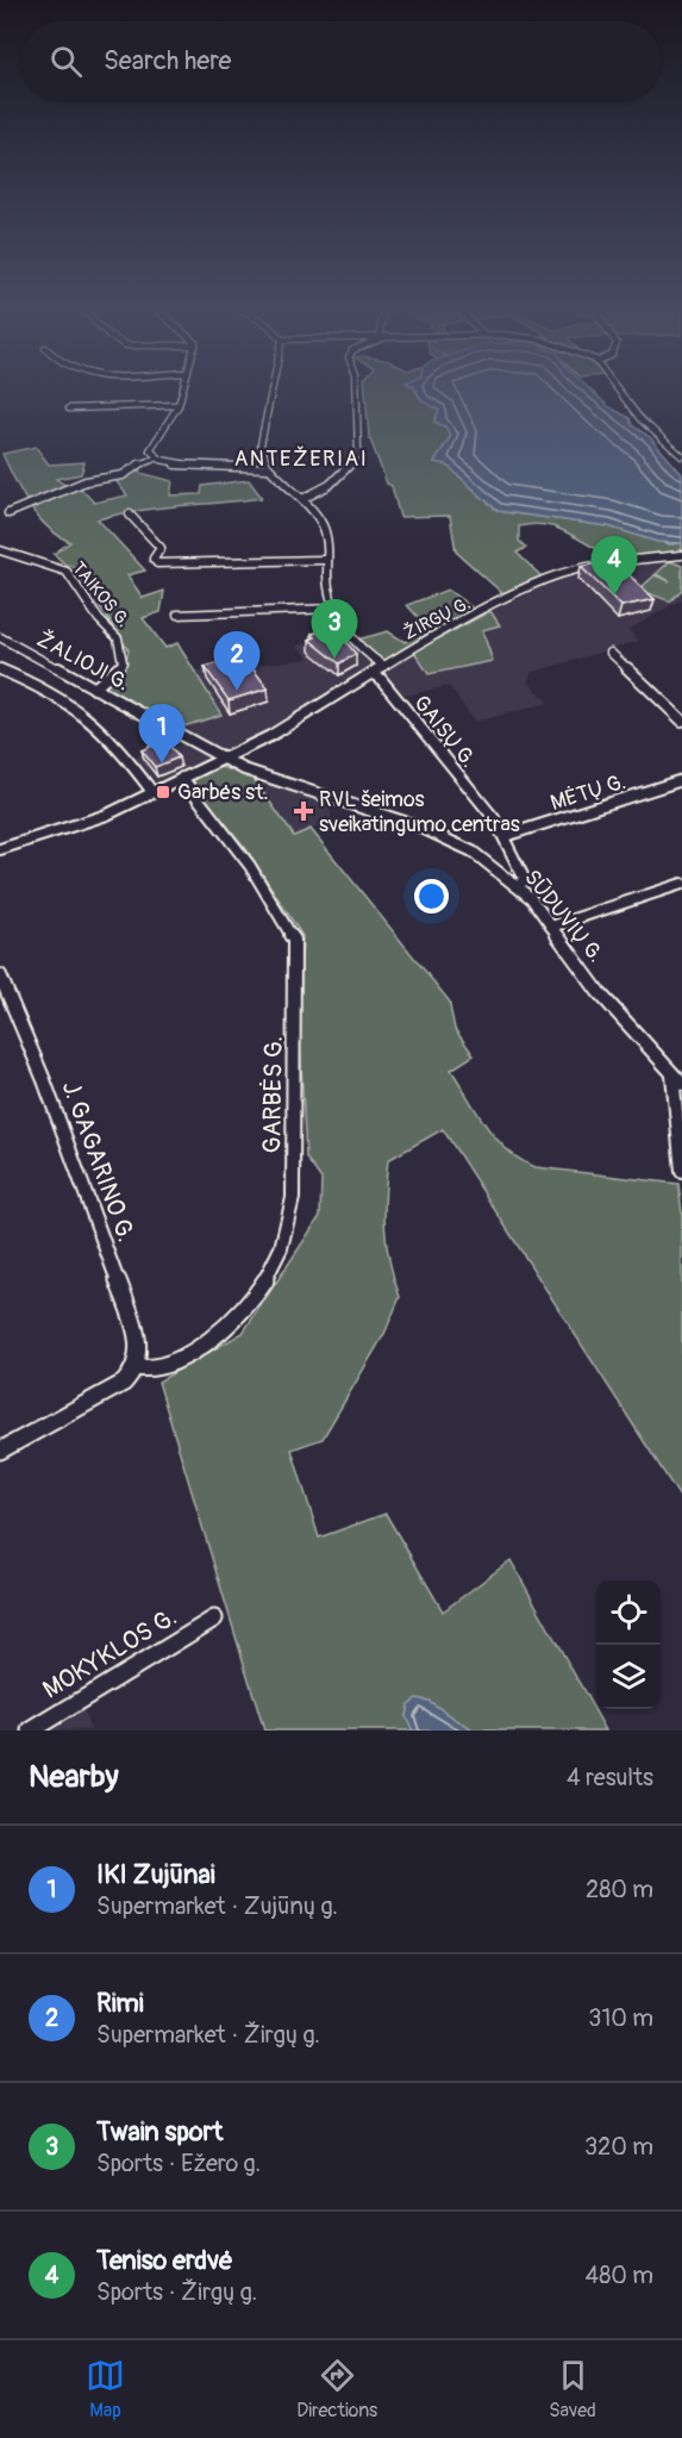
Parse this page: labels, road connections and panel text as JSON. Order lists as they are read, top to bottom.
{
  "streets": {
    "street": [
      "TAIKOS G.",
      "ŽIRGŲ G.",
      "ŽALIOJI G.",
      "GAISŲ G.",
      "MĖTŲ G.",
      "SŪDUVIŲ G.",
      "GARBĖS G.",
      "J. GAGARINO G.",
      "MOKYKLOS G."
    ]
  },
  "crossings": [
    ["TAIKOS G.", "ŽALIOJI G."],
    ["ŽIRGŲ G.", "ŽALIOJI G."],
    ["ŽIRGŲ G.", "GAISŲ G."],
    ["ŽIRGŲ G.", "SŪDUVIŲ G."],
    ["ŽIRGŲ G.", "GARBĖS G."],
    ["ŽALIOJI G.", "SŪDUVIŲ G."],
    ["GAISŲ G.", "MĖTŲ G."],
    ["GAISŲ G.", "SŪDUVIŲ G."],
    ["GARBĖS G.", "J. GAGARINO G."]
  ],
  "districts": ["ANTEŽERIAI"],
  "places": {
    "transit": ["Garbės st."],
    "health": ["RVL šeimos sveikatingumo centras"]
  },
  "page": {
    "search": "Search here",
    "pins": [
      "4",
      "3",
      "2",
      "1"
    ],
    "heading": ["Nearby", "4 results"],
    "list": [
      {
        "mark": "1",
        "name": "IKI Zujūnai",
        "note": "Supermarket · Zujūnų g.",
        "value": "280 m"
      },
      {
        "mark": "2",
        "name": "Rimi",
        "note": "Supermarket · Žirgų g.",
        "value": "310 m"
      },
      {
        "mark": "3",
        "name": "Twain sport",
        "note": "Sports · Ežero g.",
        "value": "320 m"
      },
      {
        "mark": "4",
        "name": "Teniso erdvė",
        "note": "Sports · Žirgų g.",
        "value": "480 m"
      }
    ],
    "nav": ["Map", "Directions", "Saved"]
  }
}
